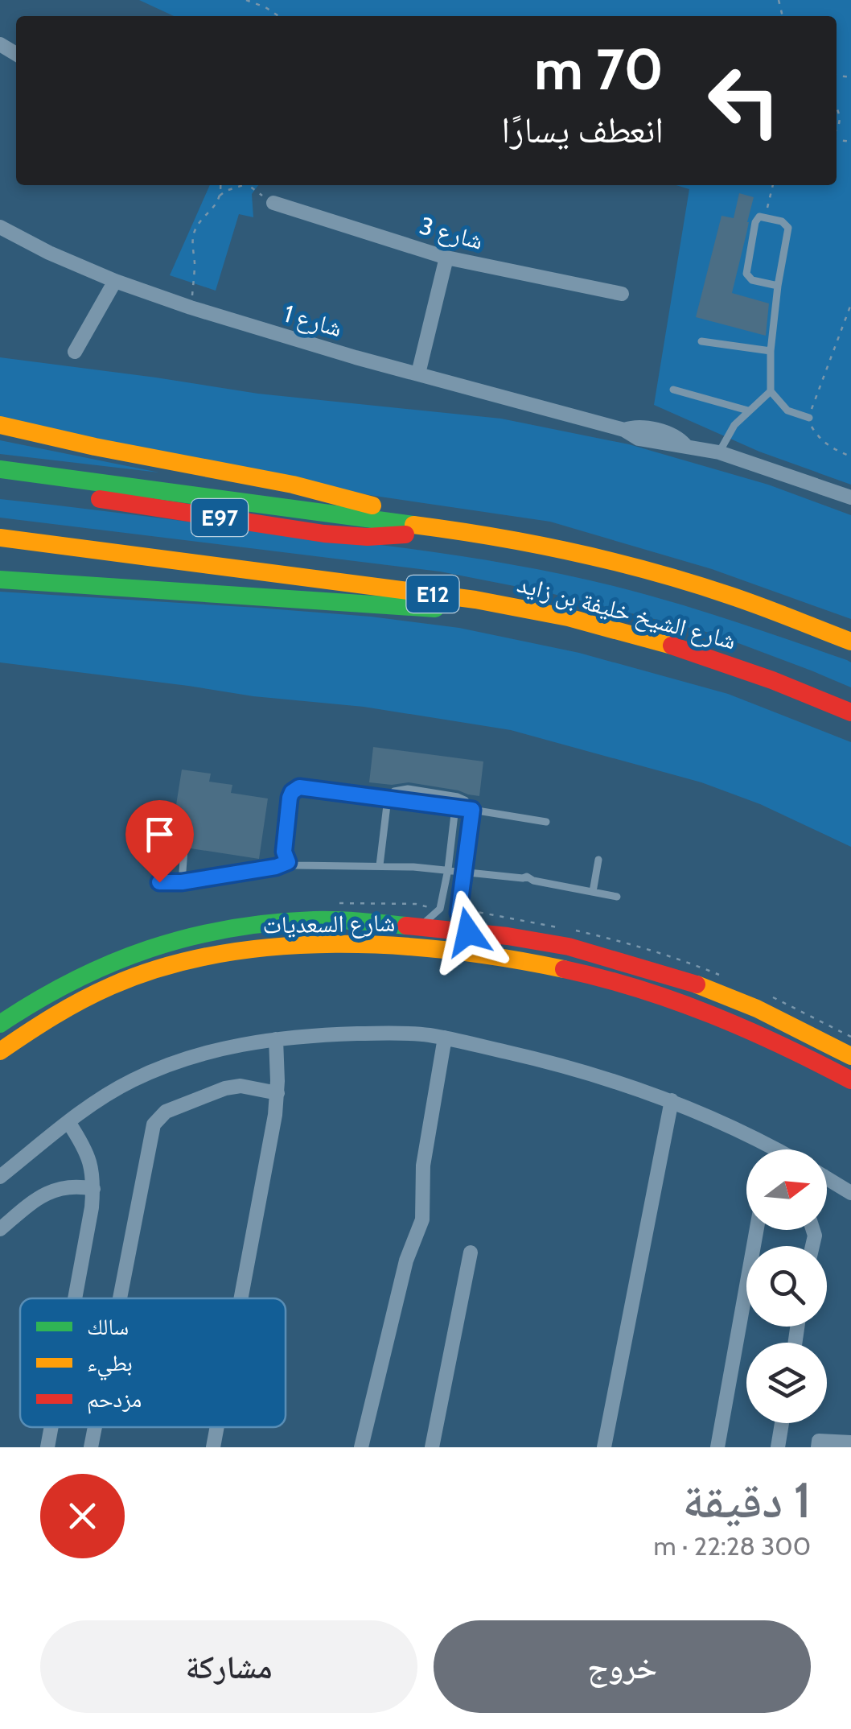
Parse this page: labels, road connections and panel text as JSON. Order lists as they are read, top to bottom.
{
  "streets": {
    "main road": [
      "E97",
      "E12",
      "شارع الشيخ خليفة بن زايد",
      "شارع السعديات"
    ],
    "street": ["شارع 3", "شارع 1"]
  },
  "crossings": [
    ["E97", "شارع الشيخ خليفة بن زايد"]
  ],
  "legend": ["سالك", "بطيء", "مزدحم"],
  "north": "right",
  "page": {
    "turn": ["70 m", "انعطف يسارًا"],
    "heading": ["1 دقيقة", "300 m · 22:28"],
    "buttons": ["خروج", "مشاركة"]
  }
}
